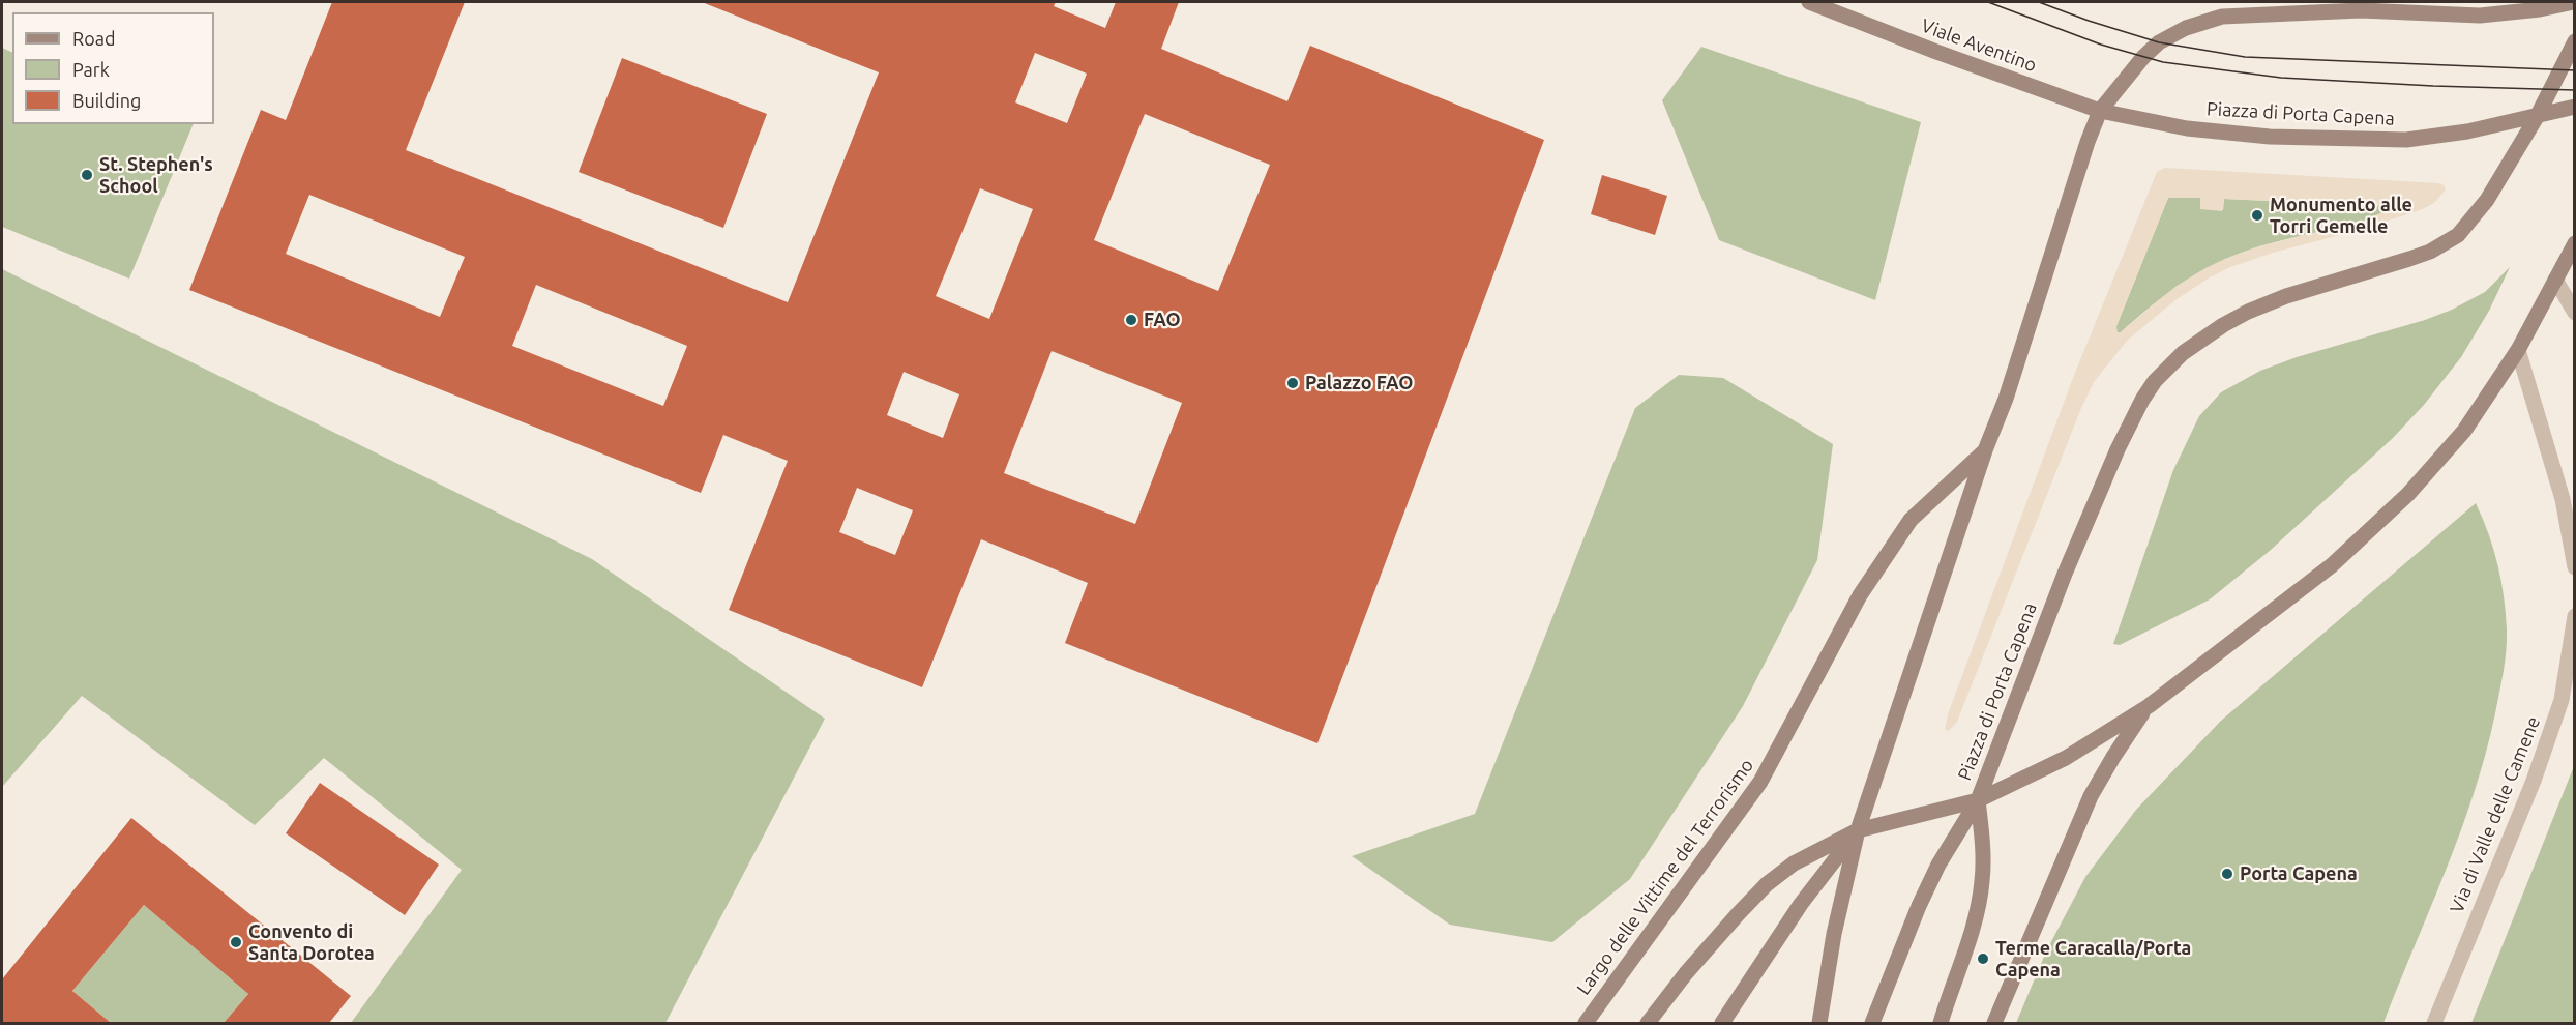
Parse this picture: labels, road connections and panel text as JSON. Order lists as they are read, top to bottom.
{
  "streets": {
    "main road": ["Viale Aventino", "Piazza di Porta Capena", "Largo delle Vittime del Terrorismo"],
    "street": ["Via di Valle delle Camene"]
  },
  "crossings": [
    ["Viale Aventino", "Piazza di Porta Capena"]
  ],
  "places": [
    "St. Stephen's School",
    "Monumento alle Torri Gemelle",
    "FAO",
    "Palazzo FAO",
    "Porta Capena",
    "Convento di Santa Dorotea",
    "Terme Caracalla/Porta Capena"
  ],
  "legend": ["Road", "Park", "Building"]
}
